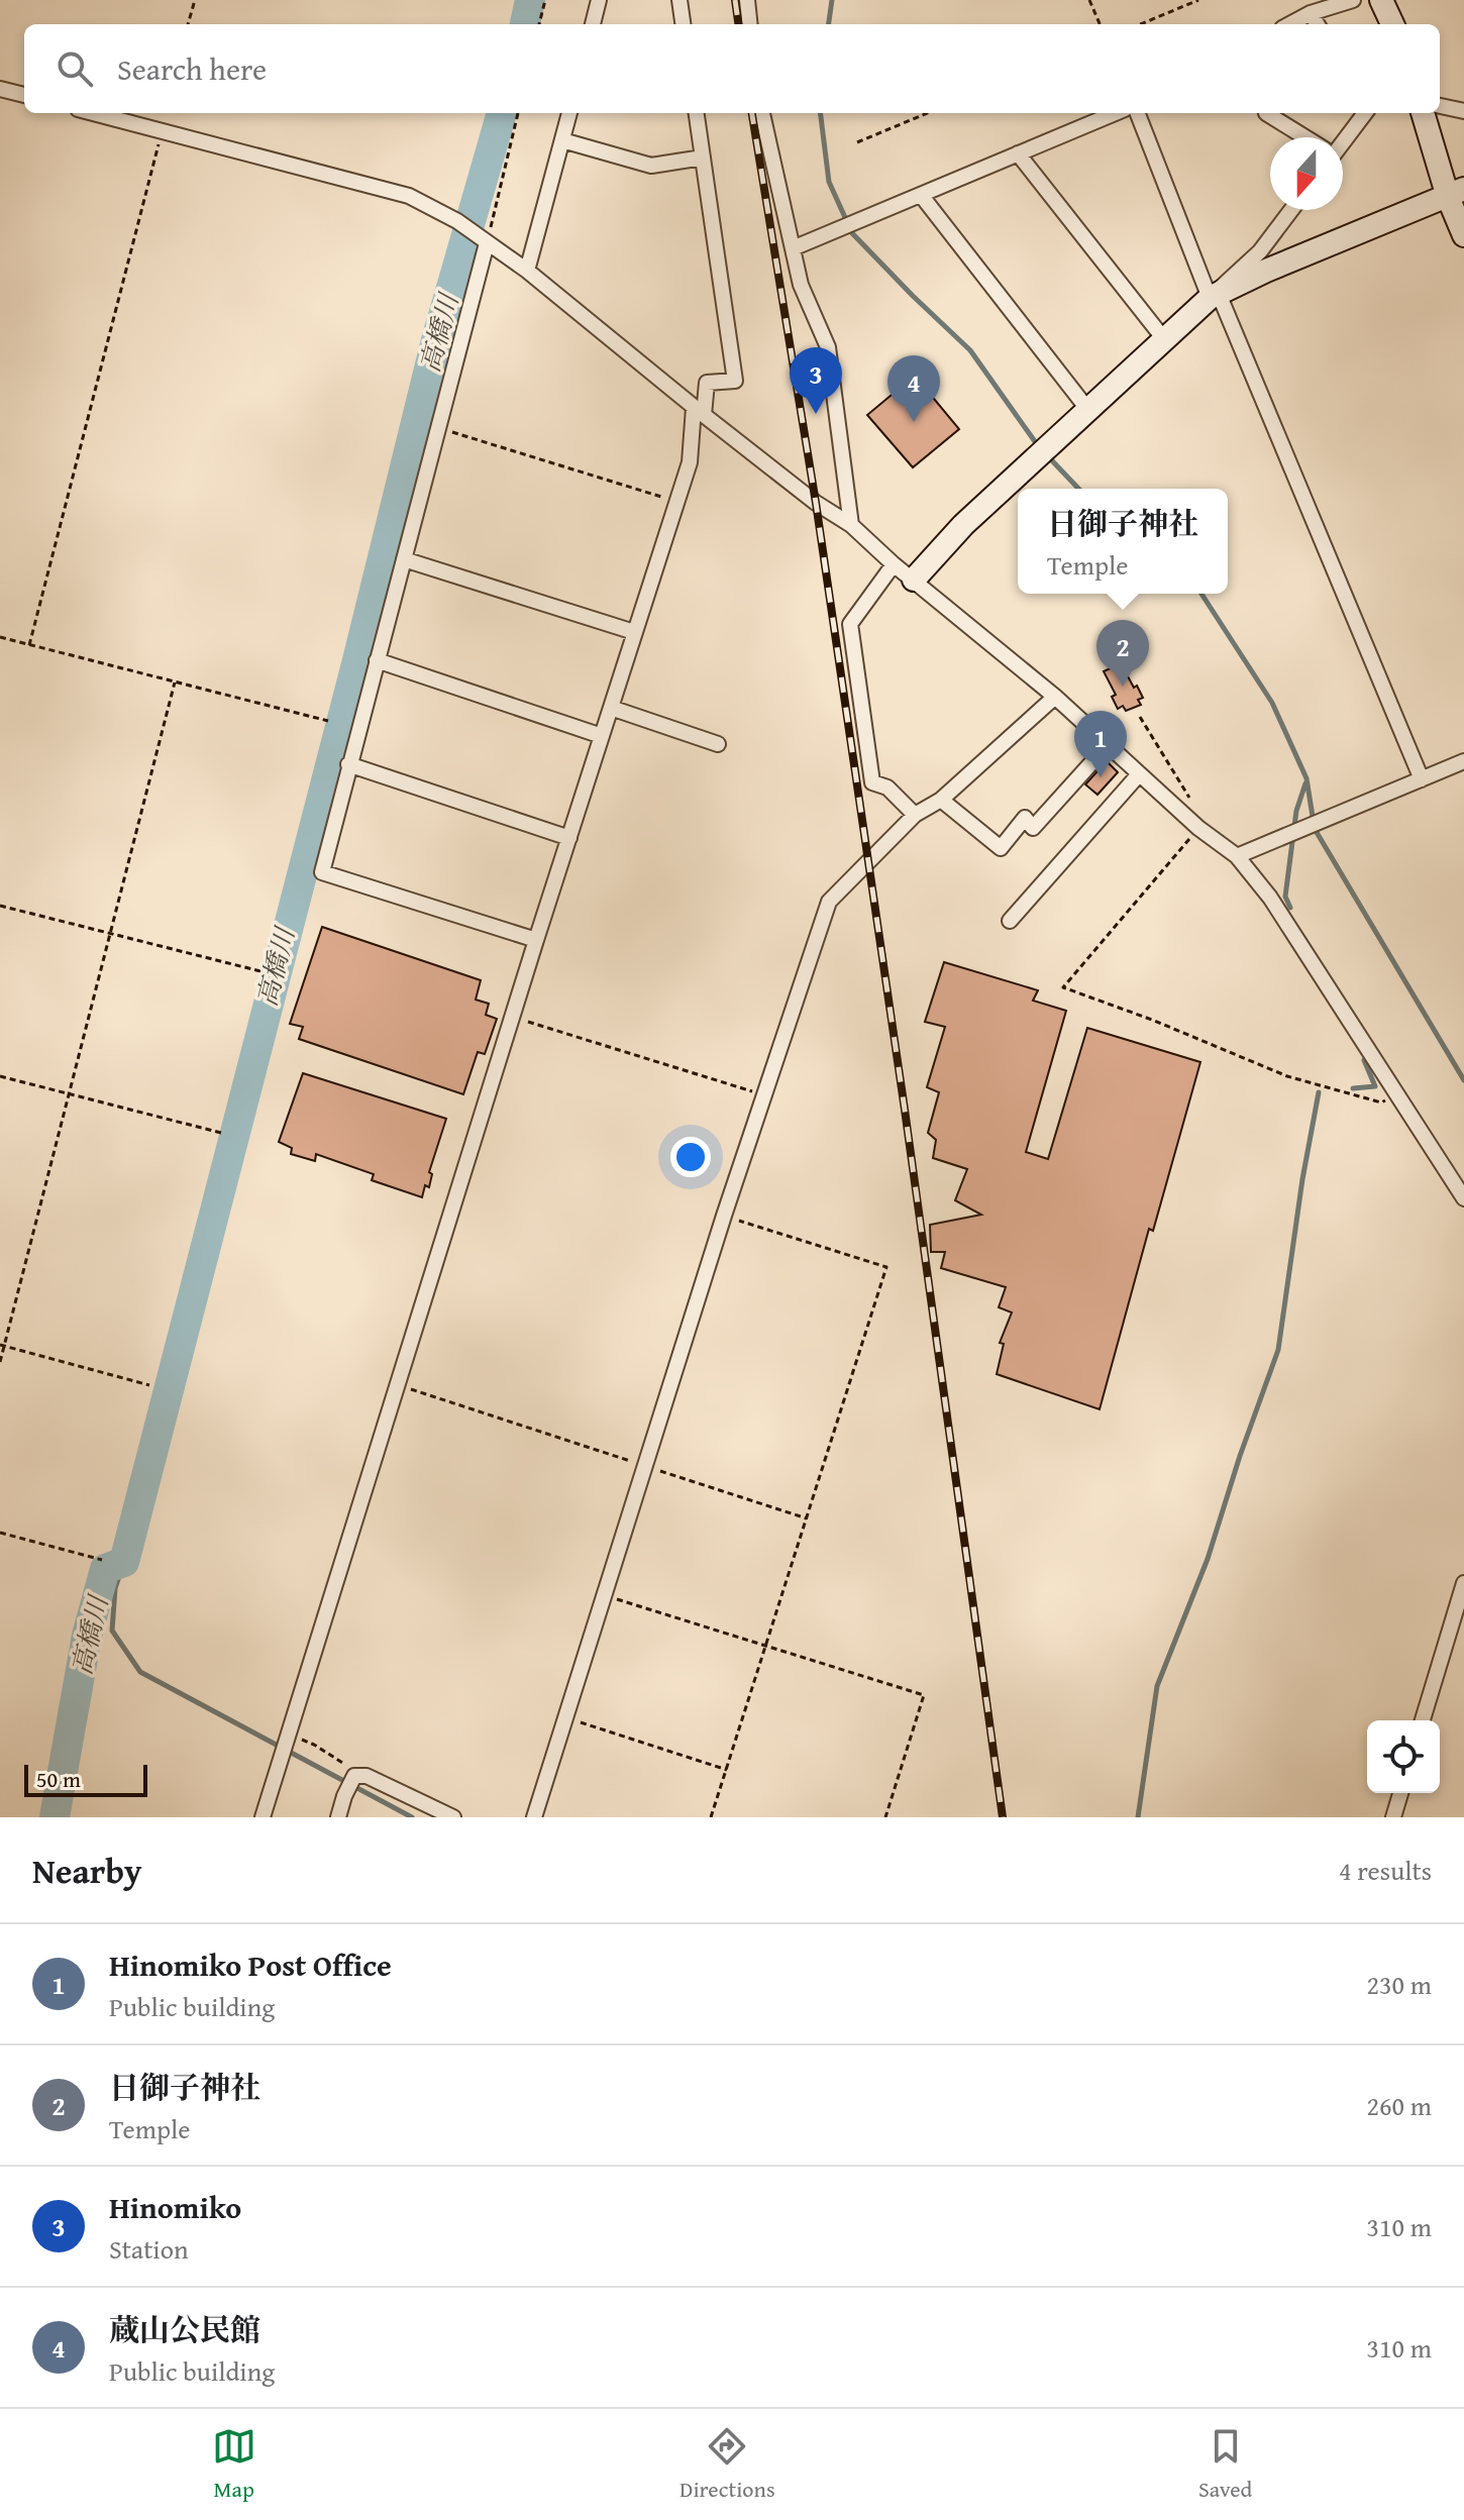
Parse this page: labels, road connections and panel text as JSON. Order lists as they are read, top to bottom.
{
  "water": ["高橋川"],
  "scale_bar": "50 m",
  "north": "bottom",
  "page": {
    "search": "Search here",
    "pins": [
      "3",
      "4",
      "2",
      "1"
    ],
    "popup": ["日御子神社", "Temple"],
    "scale": "50 m",
    "heading": ["Nearby", "4 results"],
    "list": [
      {
        "mark": "1",
        "name": "Hinomiko Post Office",
        "note": "Public building",
        "value": "230 m"
      },
      {
        "mark": "2",
        "name": "日御子神社",
        "note": "Temple",
        "value": "260 m"
      },
      {
        "mark": "3",
        "name": "Hinomiko",
        "note": "Station",
        "value": "310 m"
      },
      {
        "mark": "4",
        "name": "蔵山公民館",
        "note": "Public building",
        "value": "310 m"
      }
    ],
    "nav": ["Map", "Directions", "Saved"]
  }
}
